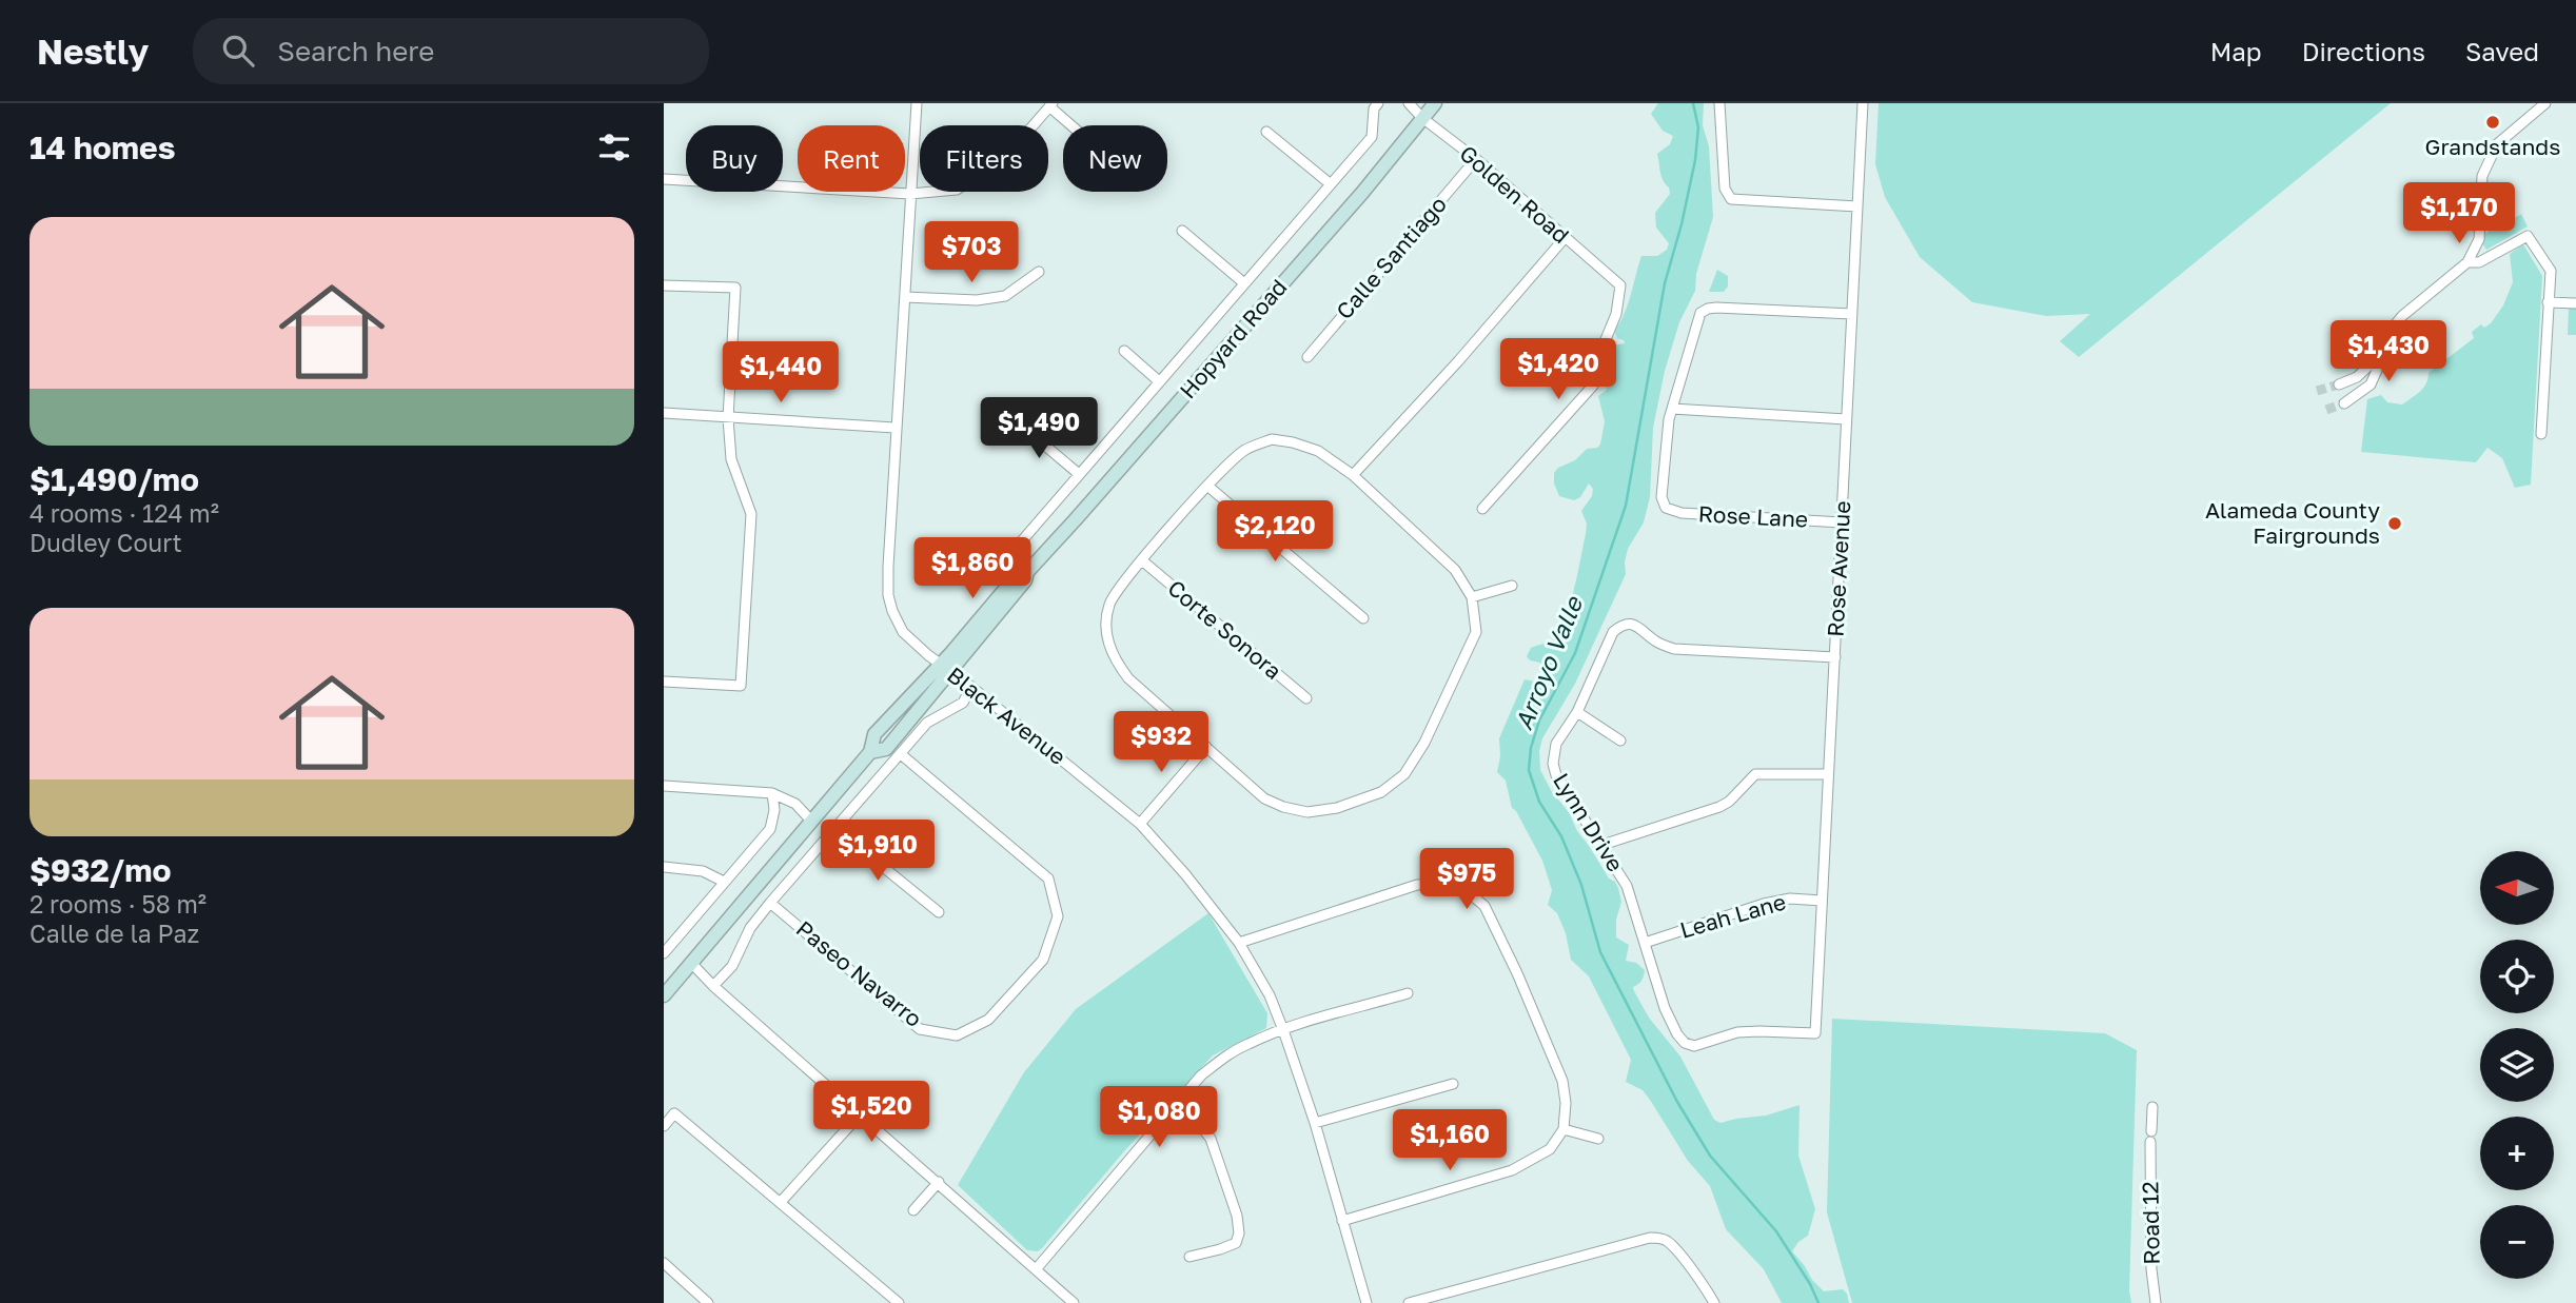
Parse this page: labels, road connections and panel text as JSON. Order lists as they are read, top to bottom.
{
  "streets": {
    "main road": ["Hopyard Road"],
    "street": [
      "Golden Road",
      "Calle Santiago",
      "Rose Lane",
      "Rose Avenue",
      "Corte Sonora",
      "Black Avenue",
      "Lynn Drive",
      "Leah Lane",
      "Paseo Navarro",
      "Road 12"
    ]
  },
  "crossings": [
    ["Golden Road", "Calle Santiago"],
    ["Golden Road", "Hopyard Road"],
    ["Hopyard Road", "Black Avenue"],
    ["Rose Lane", "Rose Avenue"],
    ["Rose Avenue", "Lynn Drive"],
    ["Rose Avenue", "Leah Lane"],
    ["Lynn Drive", "Leah Lane"]
  ],
  "water": ["Arroyo Valle"],
  "places": ["Grandstands", "Alameda County Fairgrounds"],
  "north": "left",
  "page": {
    "header": "Nestly",
    "search": "Search here",
    "nav": ["Map", "Directions", "Saved"],
    "heading": "14 homes",
    "chip": [
      "Buy",
      "Rent",
      "Filters",
      "New"
    ],
    "price": [
      "$1,170",
      "$703",
      "$1,430",
      "$1,420",
      "$1,440",
      "$1,490",
      "$2,120",
      "$1,860",
      "$932",
      "$1,910",
      "$975",
      "$1,520",
      "$1,080",
      "$1,160"
    ],
    "list": [
      {
        "name": "$1,490/mo",
        "note": "4 rooms · 124 m² · Dudley Court"
      },
      {
        "name": "$932/mo",
        "note": "2 rooms · 58 m² · Calle de la Paz"
      }
    ],
    "map_buttons": ["+", "−"]
  }
}
